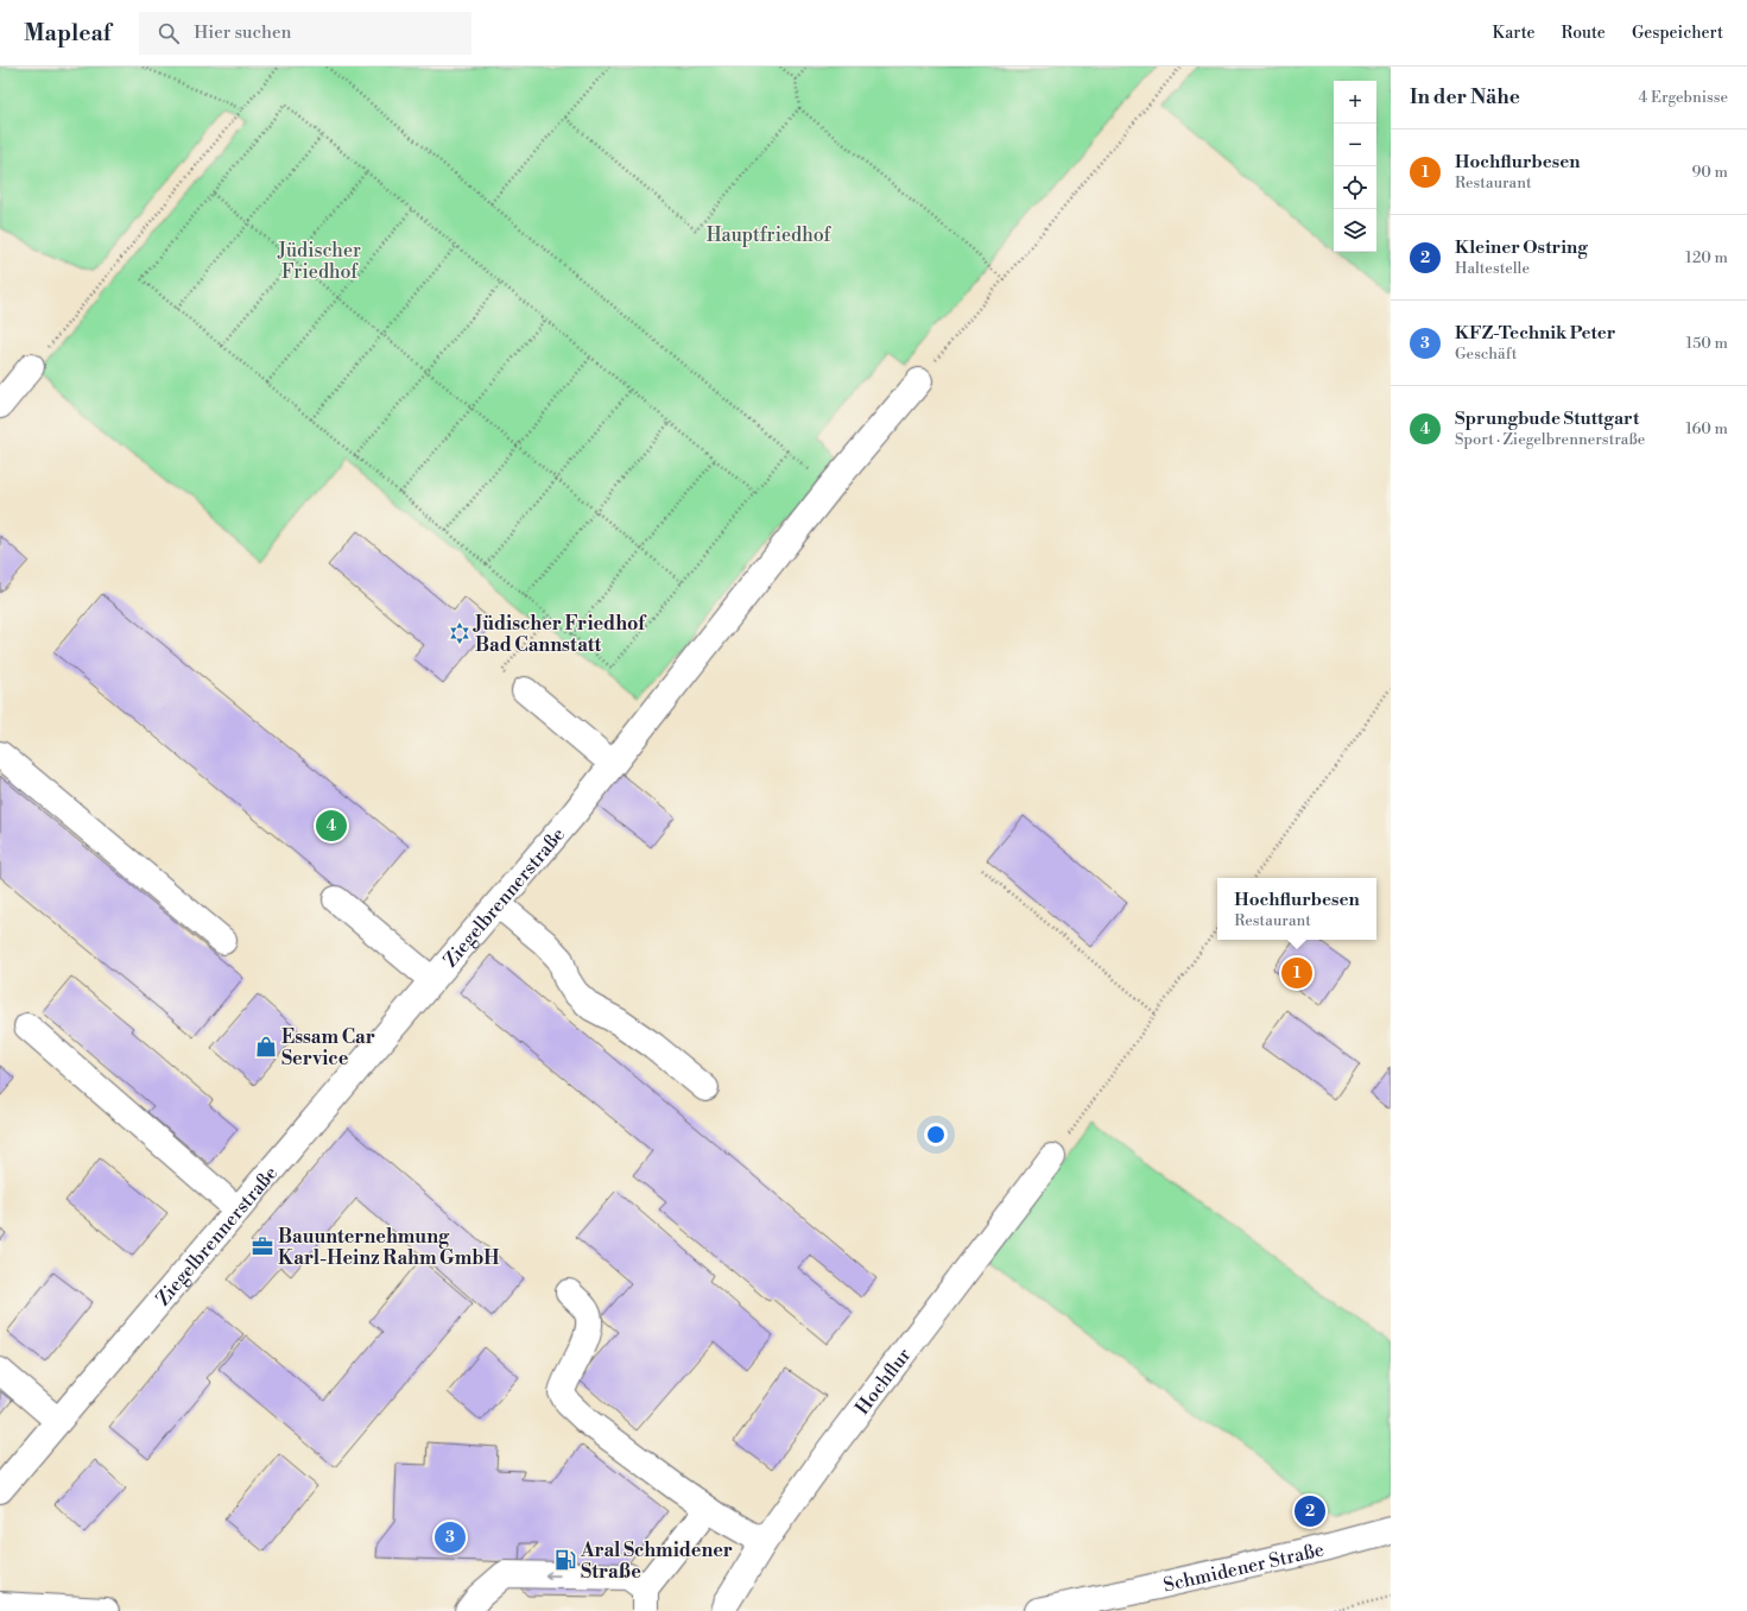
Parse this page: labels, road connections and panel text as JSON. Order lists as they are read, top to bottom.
{
  "streets": {
    "street": ["Ziegelbrennerstraße", "Hochflur", "Schmidener Straße"]
  },
  "parks": ["Hauptfriedhof", "Jüdischer Friedhof"],
  "places": {
    "synagogue": ["Jüdischer Friedhof Bad Cannstatt"],
    "shop": ["Essam Car Service"],
    "office": ["Bauunternehmung Karl-Heinz Rahm GmbH"],
    "fuel station": ["Aral Schmidener Straße"]
  },
  "page": {
    "header": "Mapleaf",
    "search": "Hier suchen",
    "nav": ["Karte", "Route", "Gespeichert"],
    "heading": ["In der Nähe", "4 Ergebnisse"],
    "map_buttons": ["+", "−"],
    "list": [
      {
        "mark": "1",
        "name": "Hochflurbesen",
        "note": "Restaurant",
        "value": "90 m"
      },
      {
        "mark": "2",
        "name": "Kleiner Ostring",
        "note": "Haltestelle",
        "value": "120 m"
      },
      {
        "mark": "3",
        "name": "KFZ-Technik Peter",
        "note": "Geschäft",
        "value": "150 m"
      },
      {
        "mark": "4",
        "name": "Sprungbude Stuttgart",
        "note": "Sport · Ziegelbrennerstraße",
        "value": "160 m"
      }
    ],
    "pins": [
      "4",
      "1",
      "2",
      "3"
    ],
    "popup": ["Hochflurbesen", "Restaurant"]
  }
}
